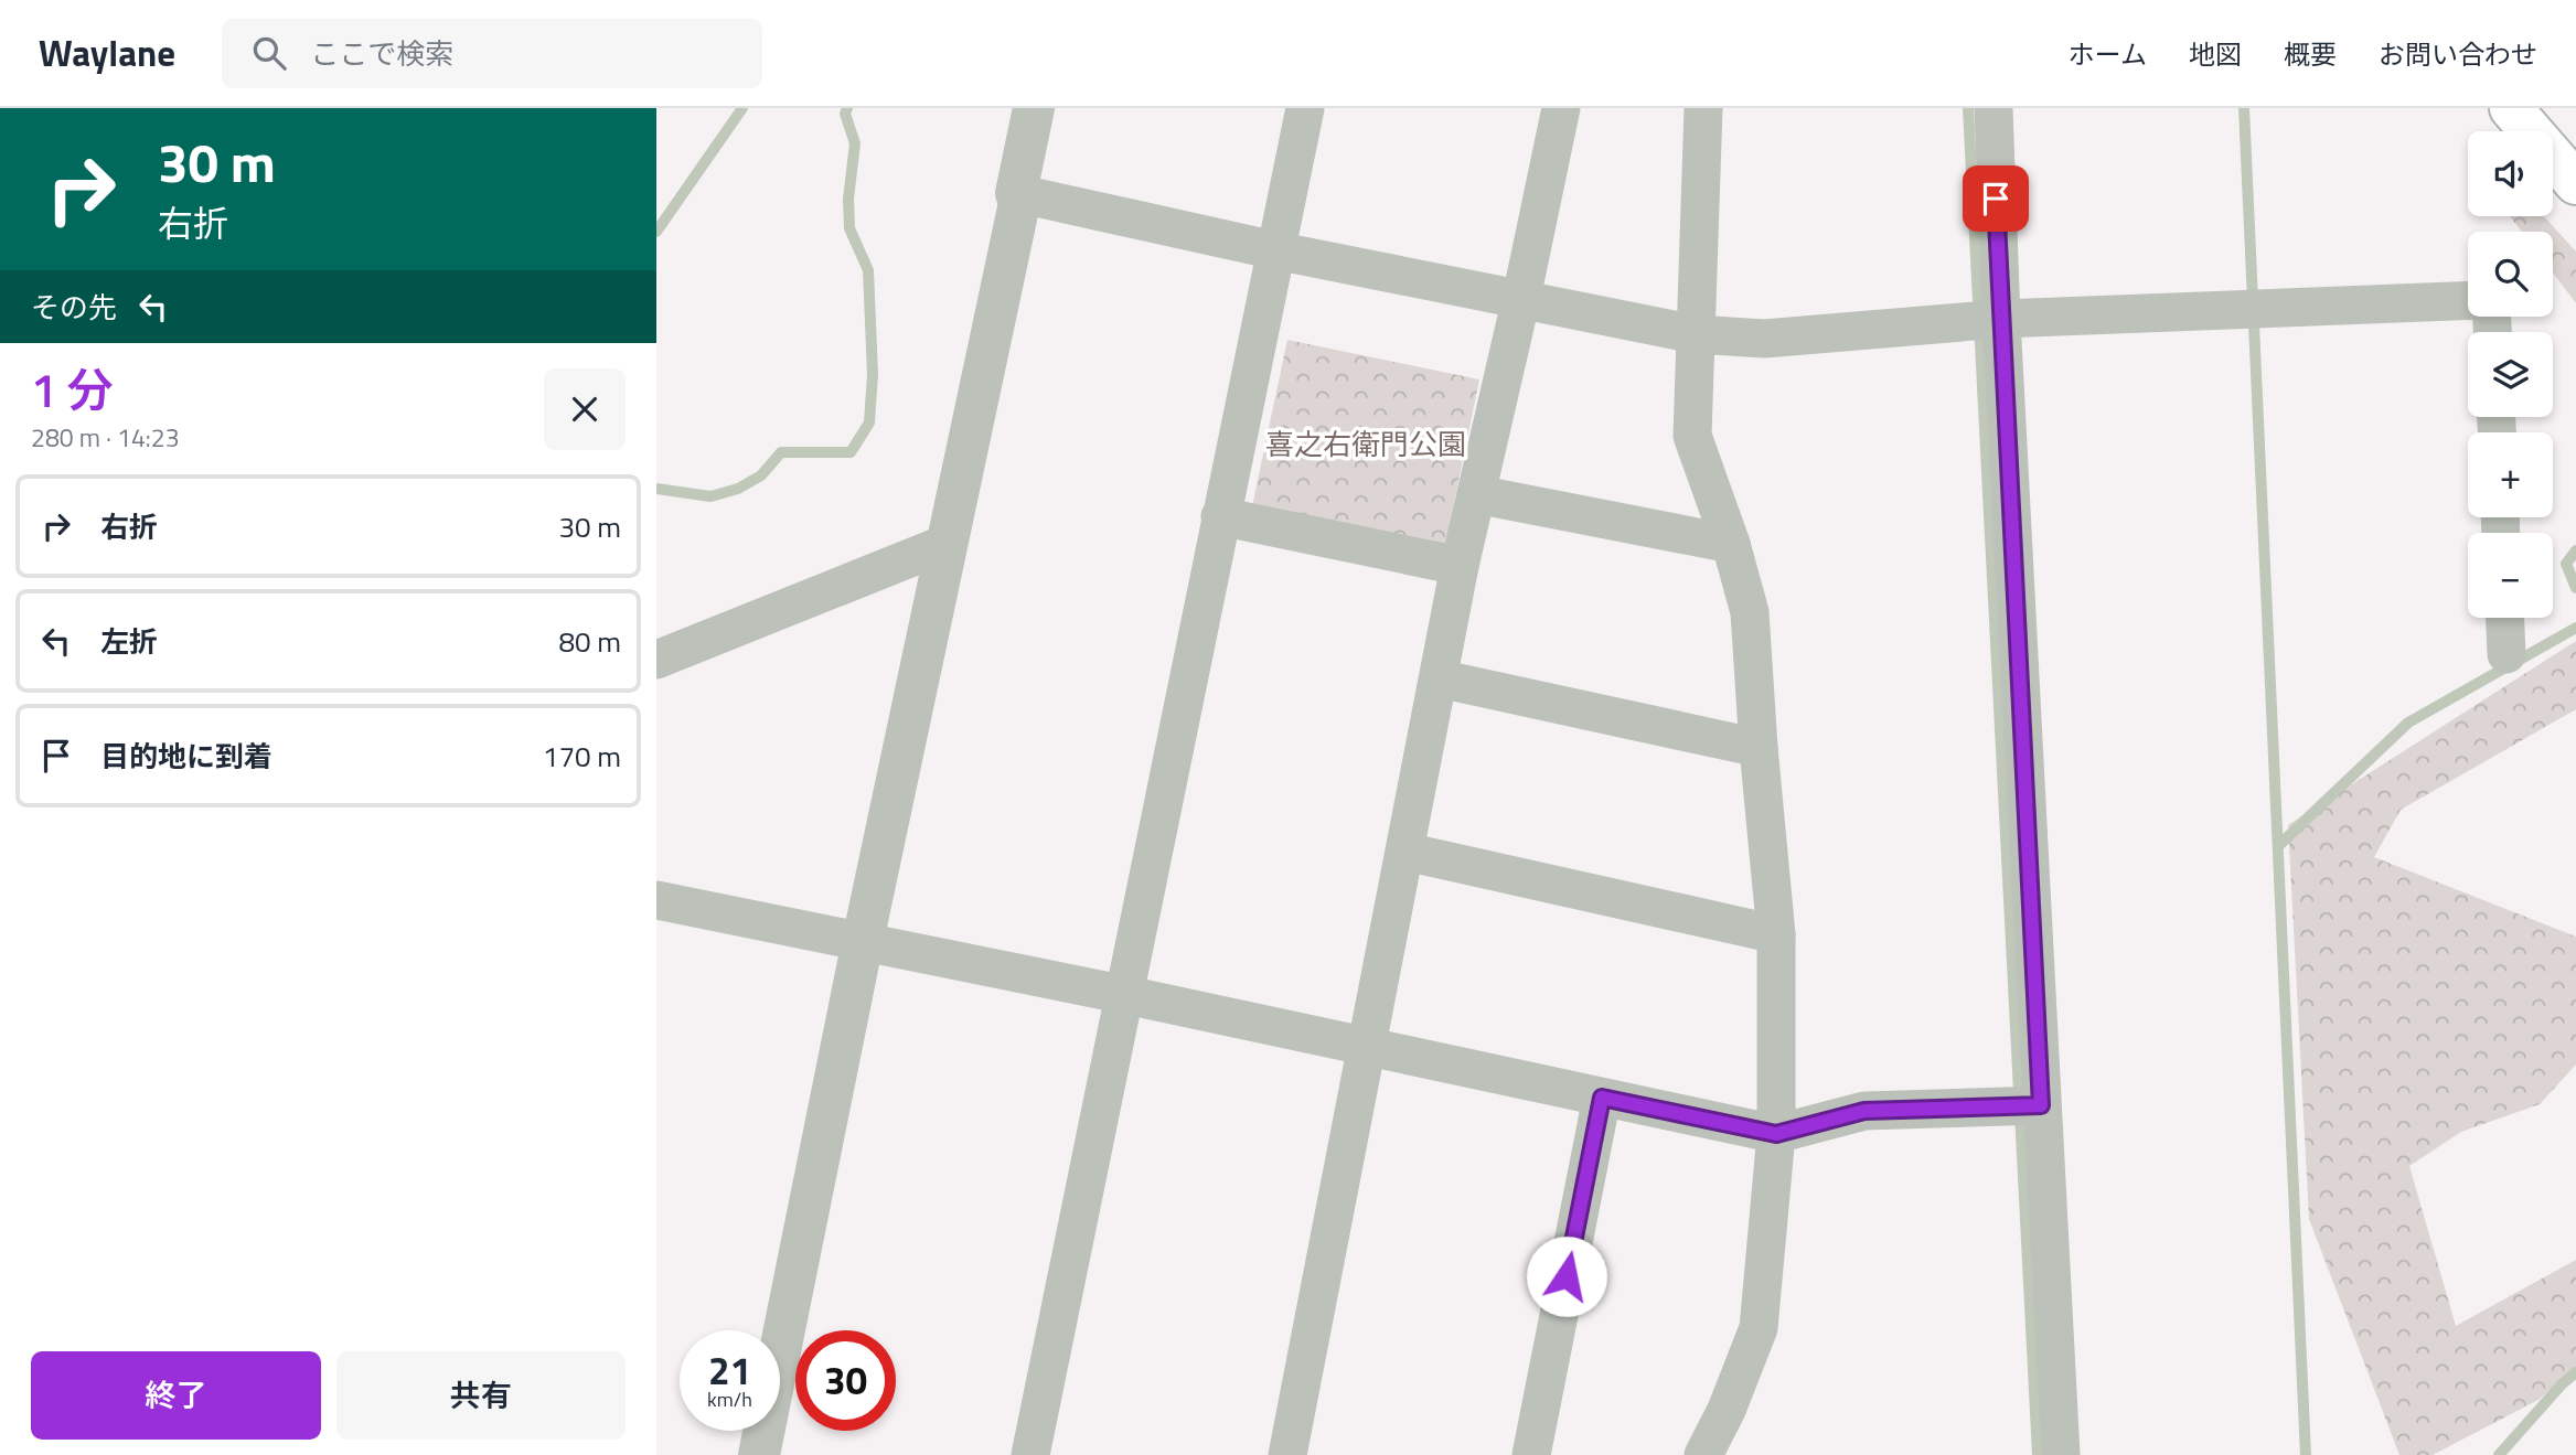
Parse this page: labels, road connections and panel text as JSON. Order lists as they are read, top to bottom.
{
  "parks": ["喜之右衛門公園"],
  "page": {
    "header": "Waylane",
    "search": "ここで検索",
    "nav": [
      "ホーム",
      "地図",
      "概要",
      "お問い合わせ"
    ],
    "turn": ["30 m", "右折"],
    "map_buttons": ["+", "−"],
    "then": "その先",
    "heading": ["1 分", "280 m · 14:23"],
    "list": [
      {
        "name": "右折",
        "value": "30 m"
      },
      {
        "name": "左折",
        "value": "80 m"
      },
      {
        "name": "目的地に到着",
        "value": "170 m"
      }
    ],
    "speed": "21 km/h",
    "limit": "30",
    "buttons": ["終了", "共有"]
  }
}
